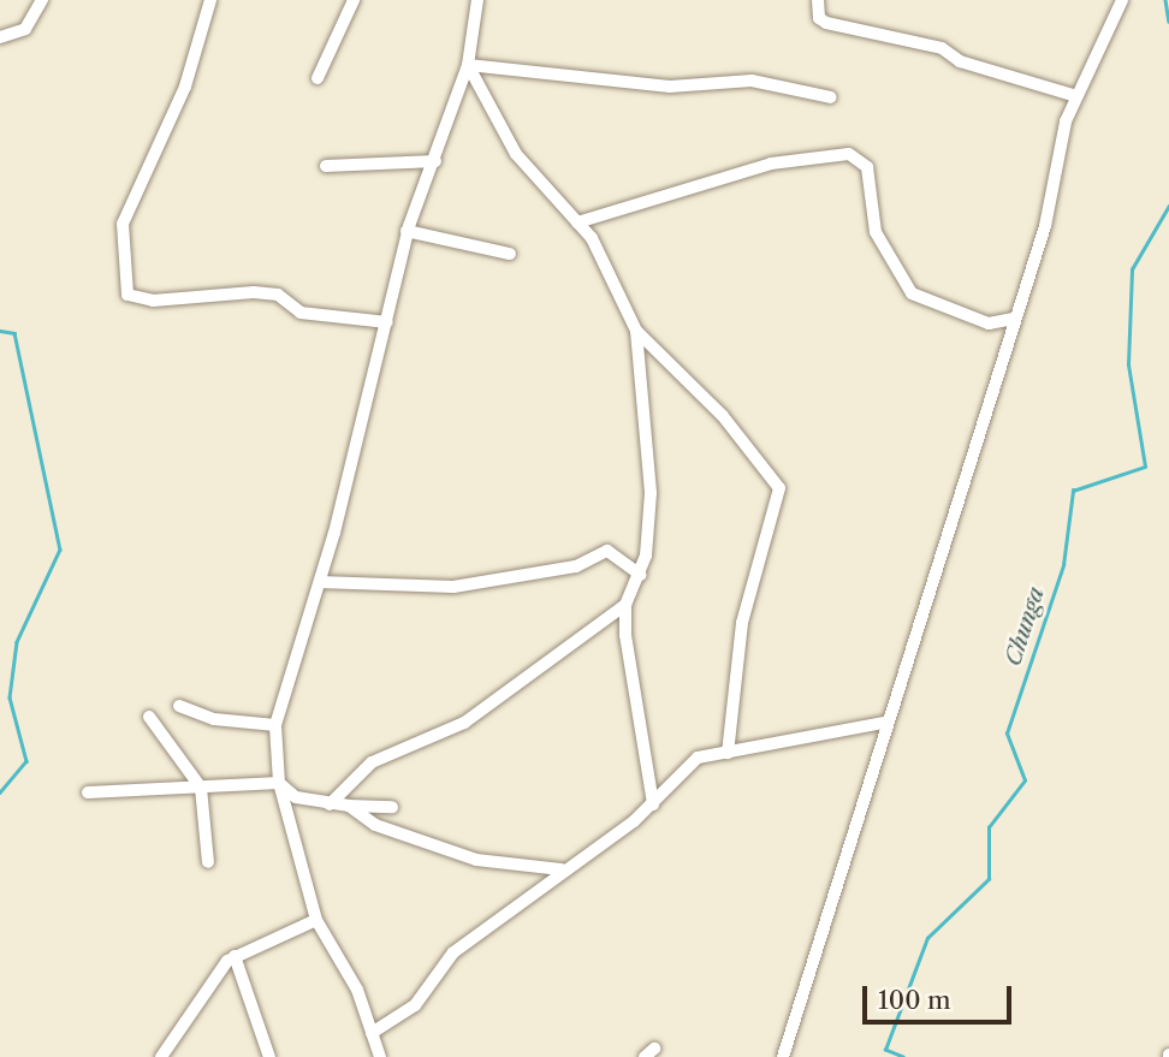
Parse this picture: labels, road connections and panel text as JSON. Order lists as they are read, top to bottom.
{
  "water": ["Chunga"],
  "scale_bar": "100 m"
}
